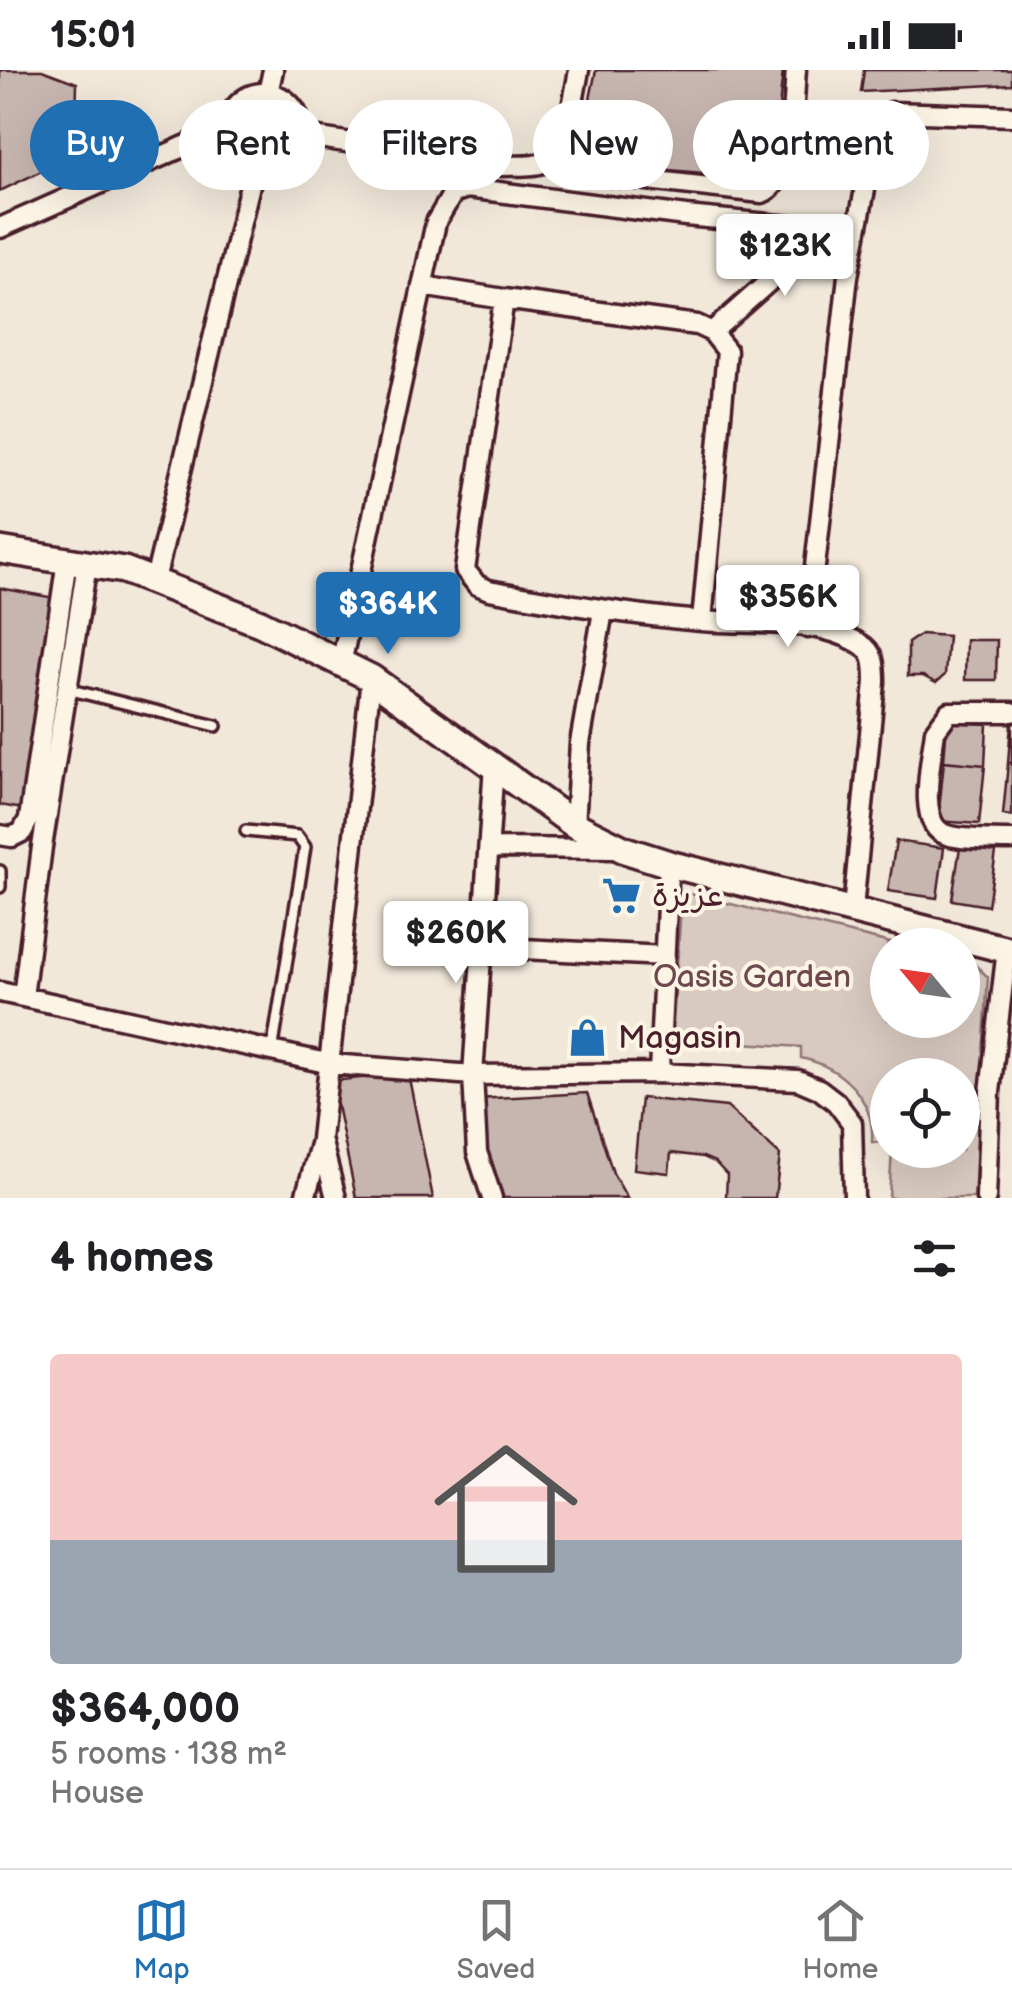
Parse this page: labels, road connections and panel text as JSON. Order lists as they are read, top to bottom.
{
  "parks": ["Oasis Garden"],
  "places": {
    "supermarket": ["عزيزة"],
    "shop": ["Magasin"]
  },
  "north": "top left",
  "page": {
    "status": "15:01",
    "chip": [
      "Buy",
      "Rent",
      "Filters",
      "New",
      "Apartment"
    ],
    "price": [
      "$123K",
      "$356K",
      "$364K",
      "$260K"
    ],
    "heading": "4 homes",
    "list": [
      {
        "name": "$364,000",
        "note": "5 rooms · 138 m² · House"
      }
    ],
    "tabs": ["Map", "Saved", "Home"]
  }
}
